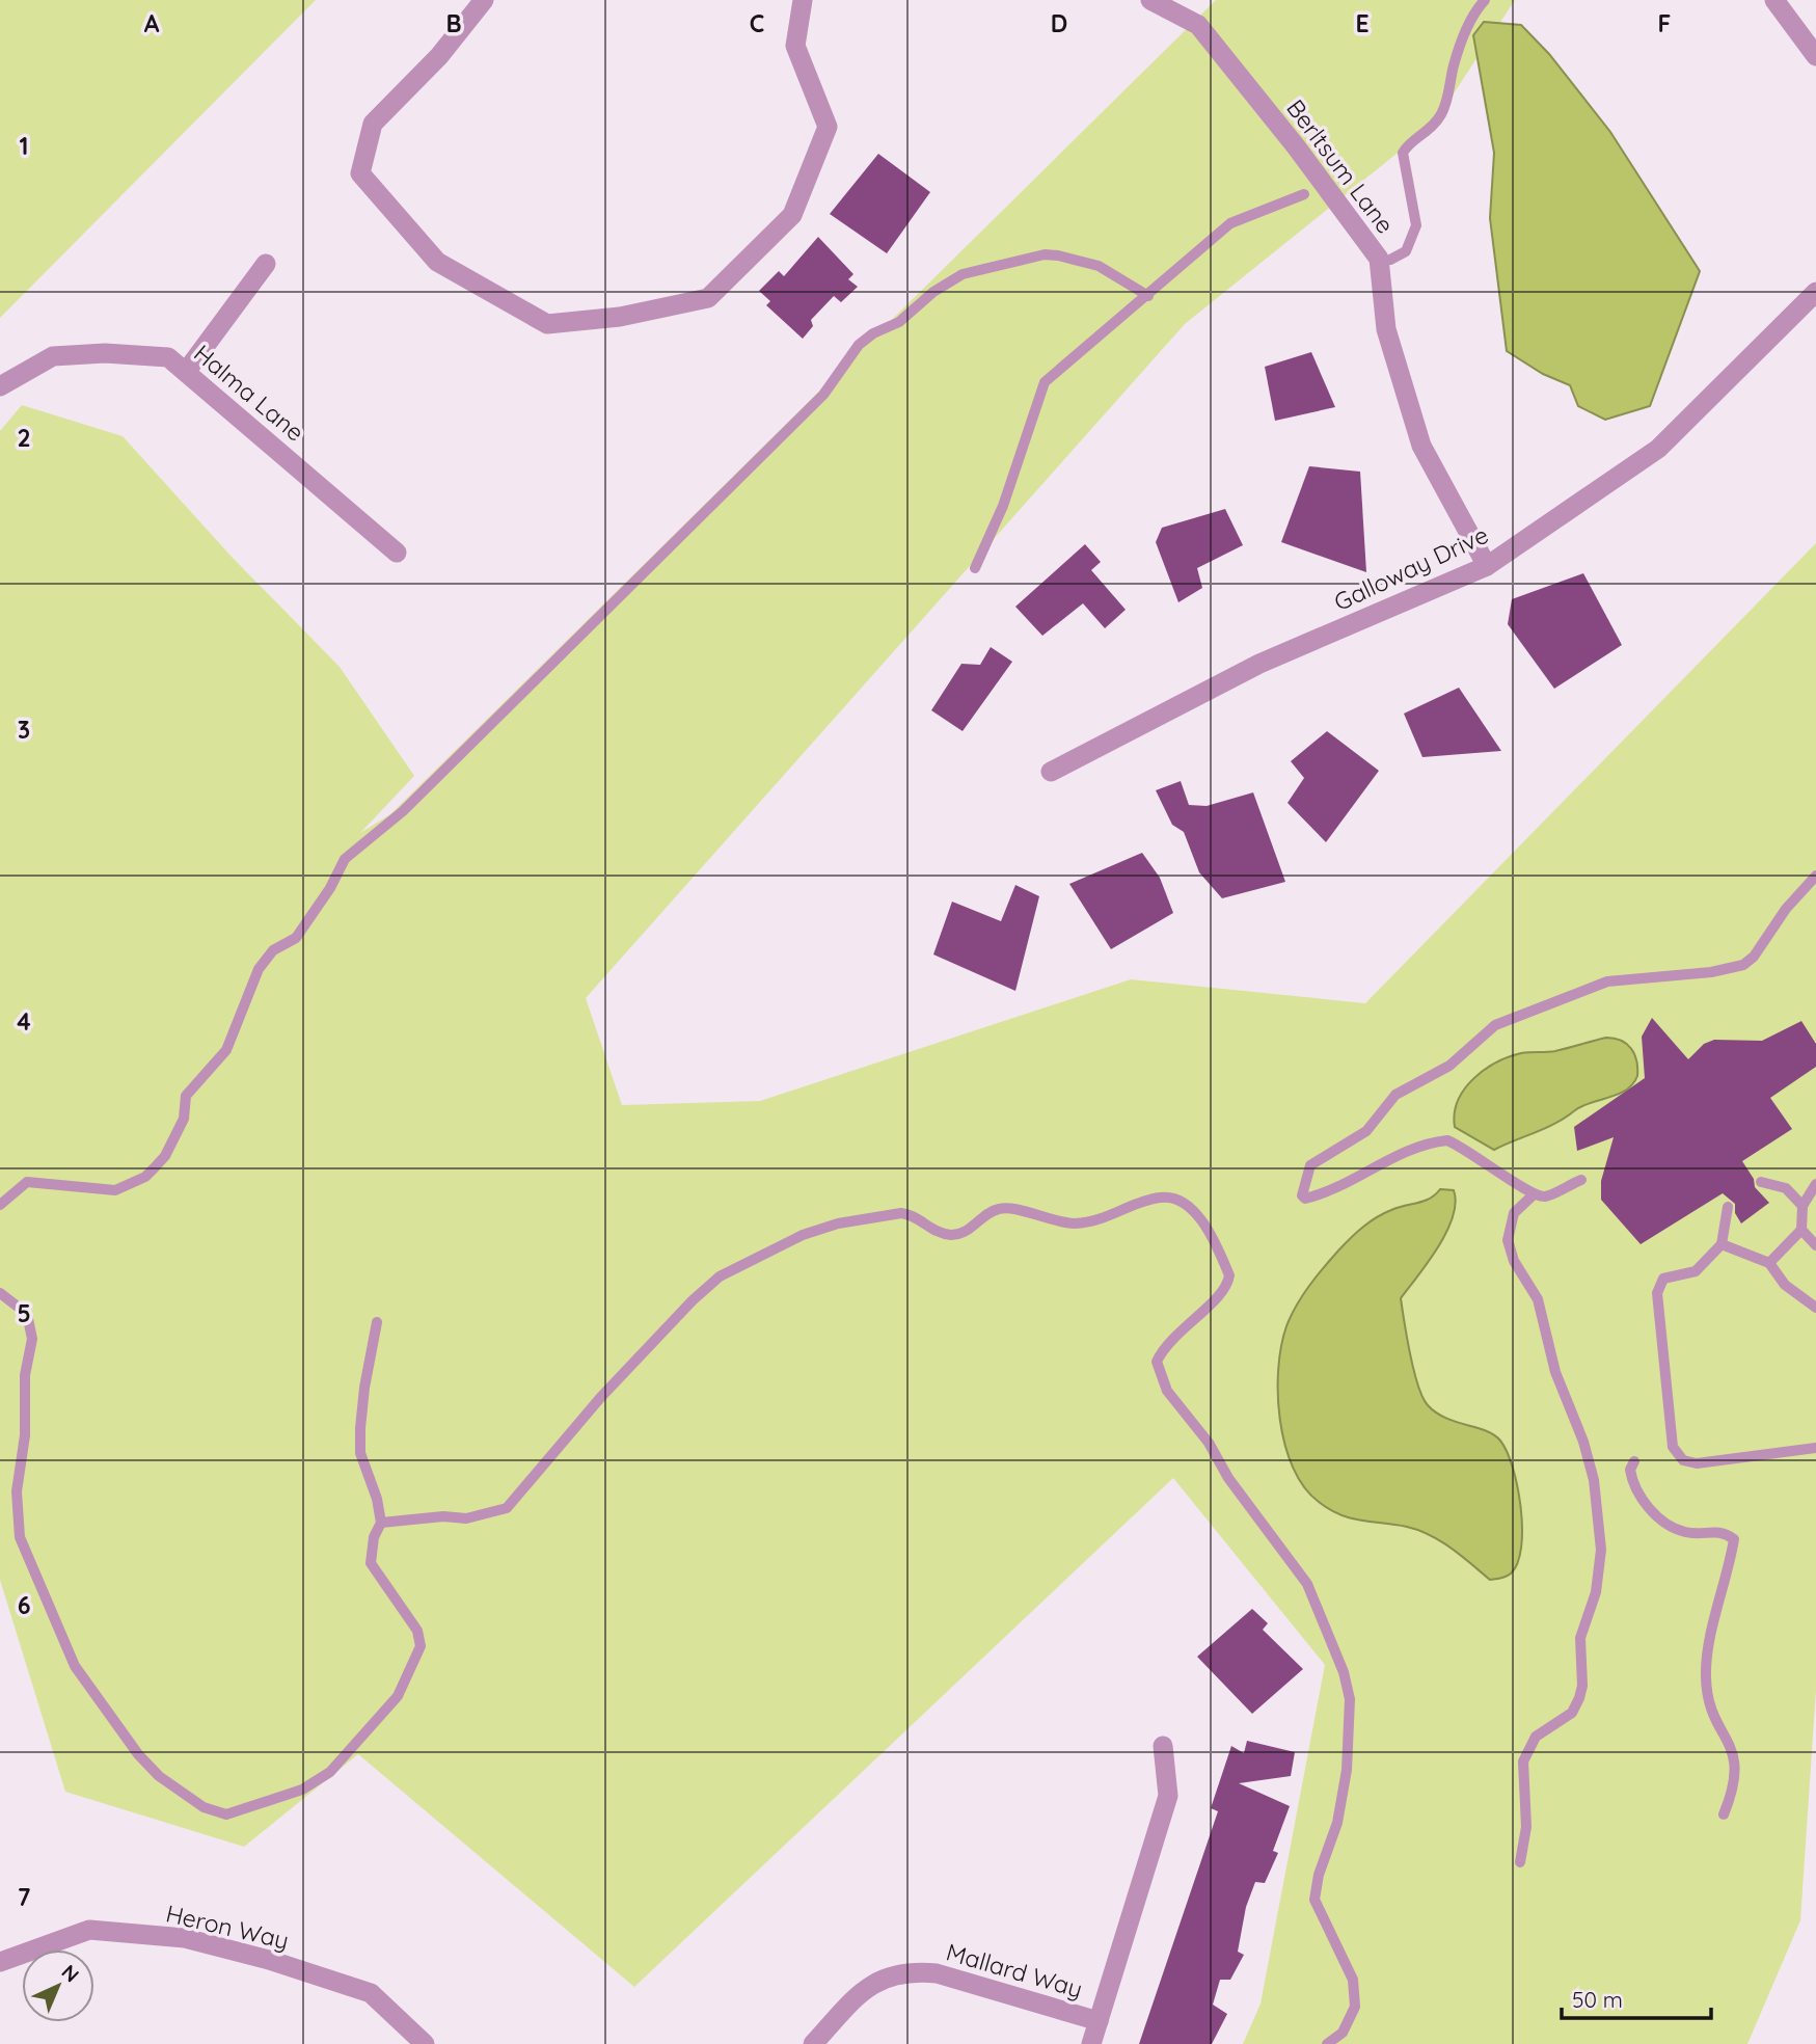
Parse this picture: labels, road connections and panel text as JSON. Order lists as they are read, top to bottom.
{
  "streets": {
    "street": [
      "Berltsum Lane",
      "Halma Lane",
      "Galloway Drive",
      "Heron Way",
      "Mallard Way"
    ]
  },
  "crossings": [
    ["Berltsum Lane", "Galloway Drive"]
  ],
  "scale_bar": "50 m",
  "north": "top right",
  "grid": {
    "columns": [
      "A",
      "B",
      "C",
      "D",
      "E",
      "F"
    ],
    "rows": [
      "1",
      "2",
      "3",
      "4",
      "5",
      "6",
      "7"
    ]
  }
}
